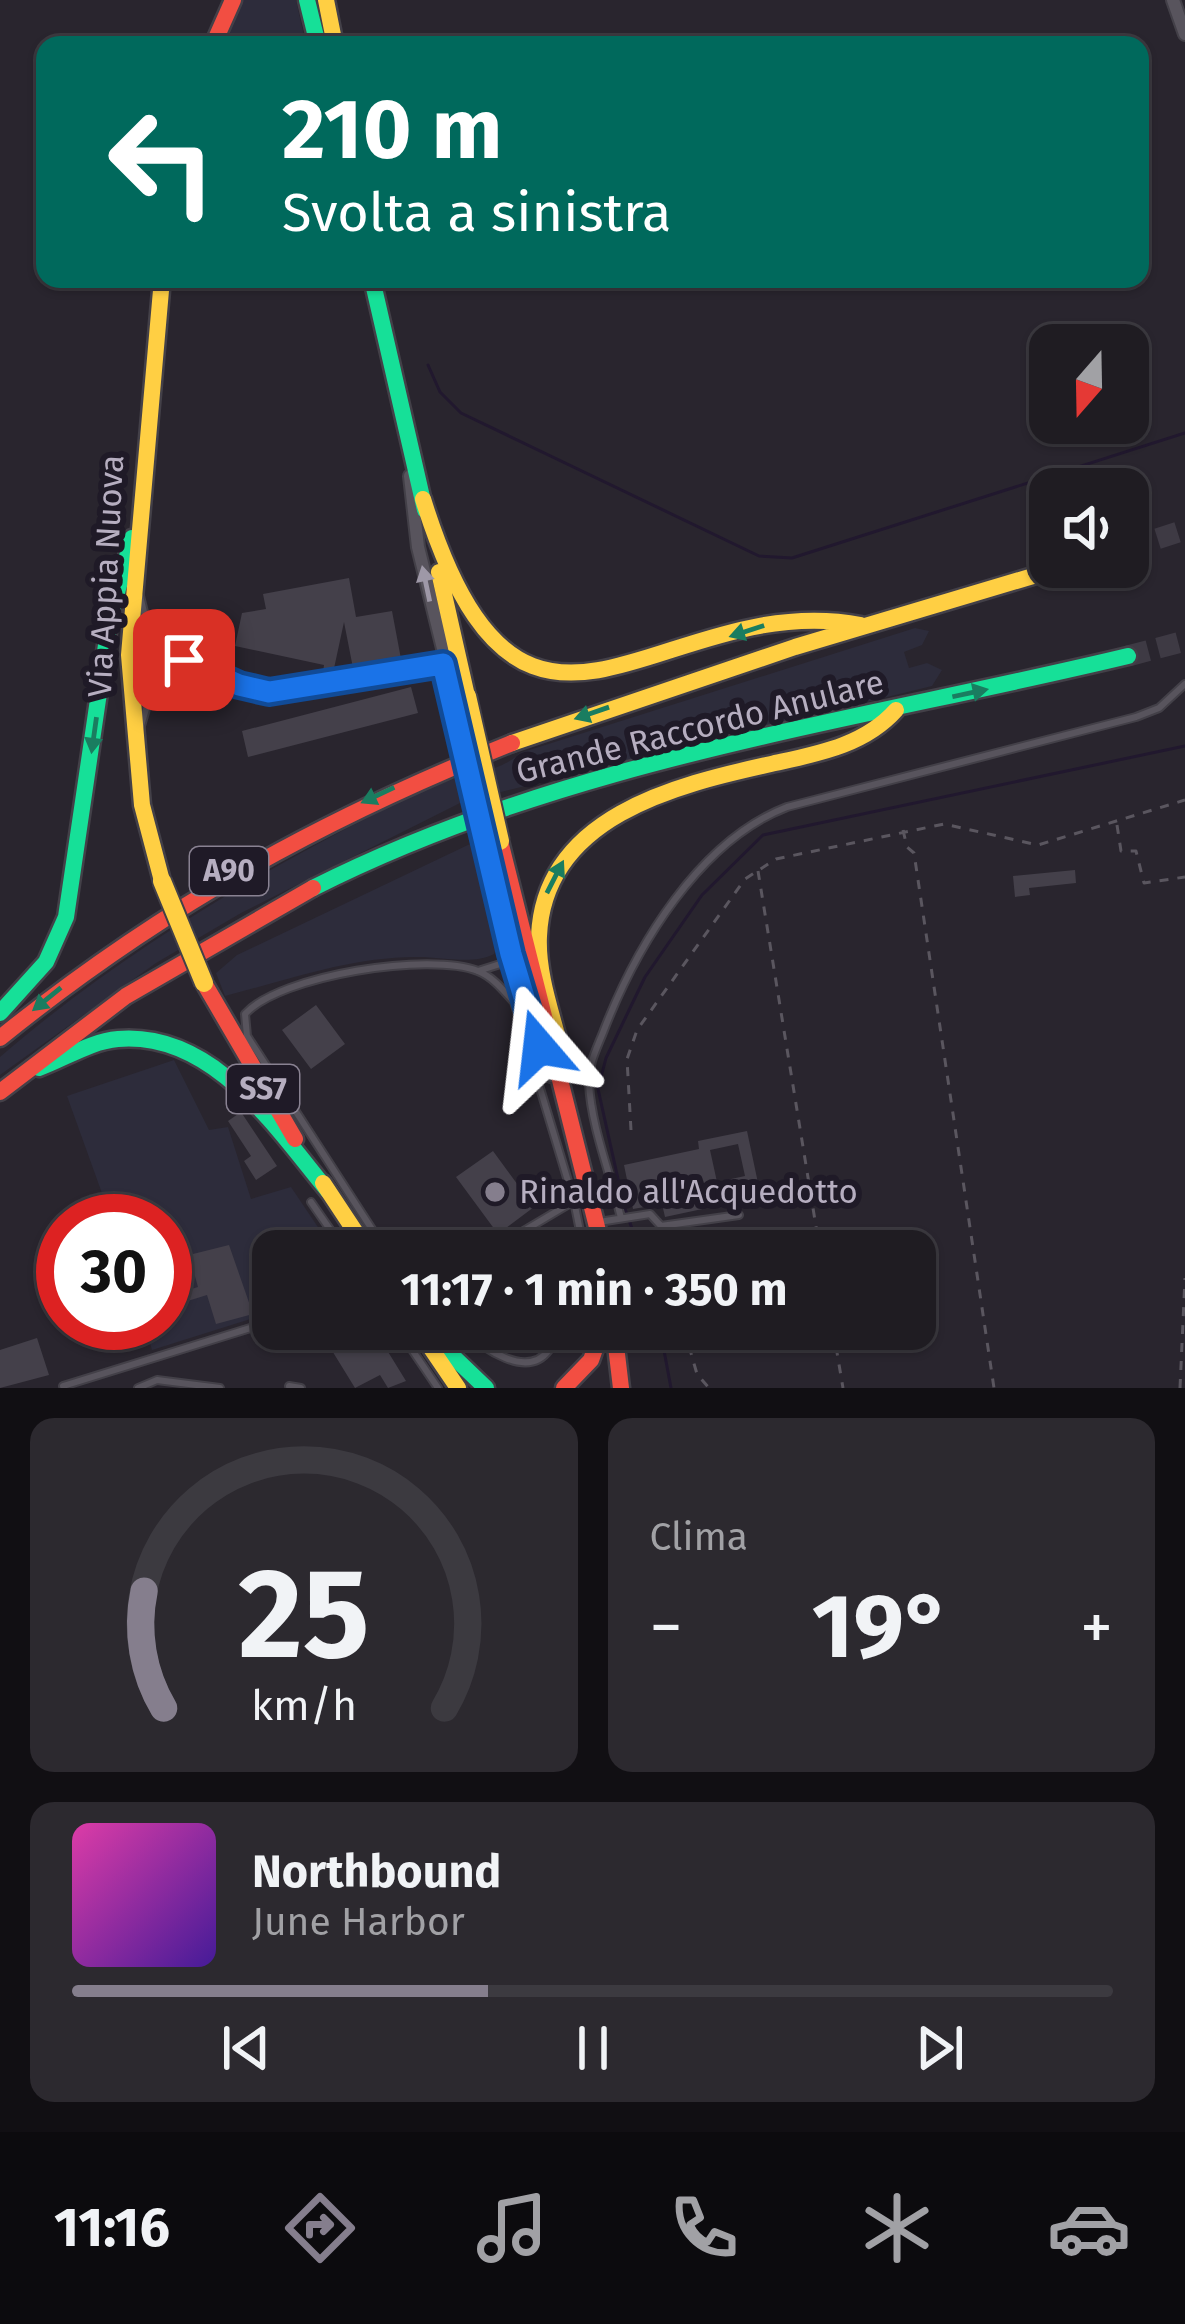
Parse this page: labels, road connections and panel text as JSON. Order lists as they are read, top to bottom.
{
  "streets": {
    "main road": [
      "Via Appia Nuova",
      "Grande Raccordo Anulare",
      "A90",
      "SS7"
    ]
  },
  "places": ["Rinaldo all'Acquedotto"],
  "north": "bottom",
  "page": {
    "turn": ["210 m", "Svolta a sinistra"],
    "limit": "30",
    "trip": "11:17 · 1 min · 350 m",
    "tile": "Clima",
    "heat": ["−", "19°", "+"],
    "song": ["Northbound", "June Harbor"],
    "tabs": "11:16",
    "gauge": ["25", "km/h"]
  }
}
